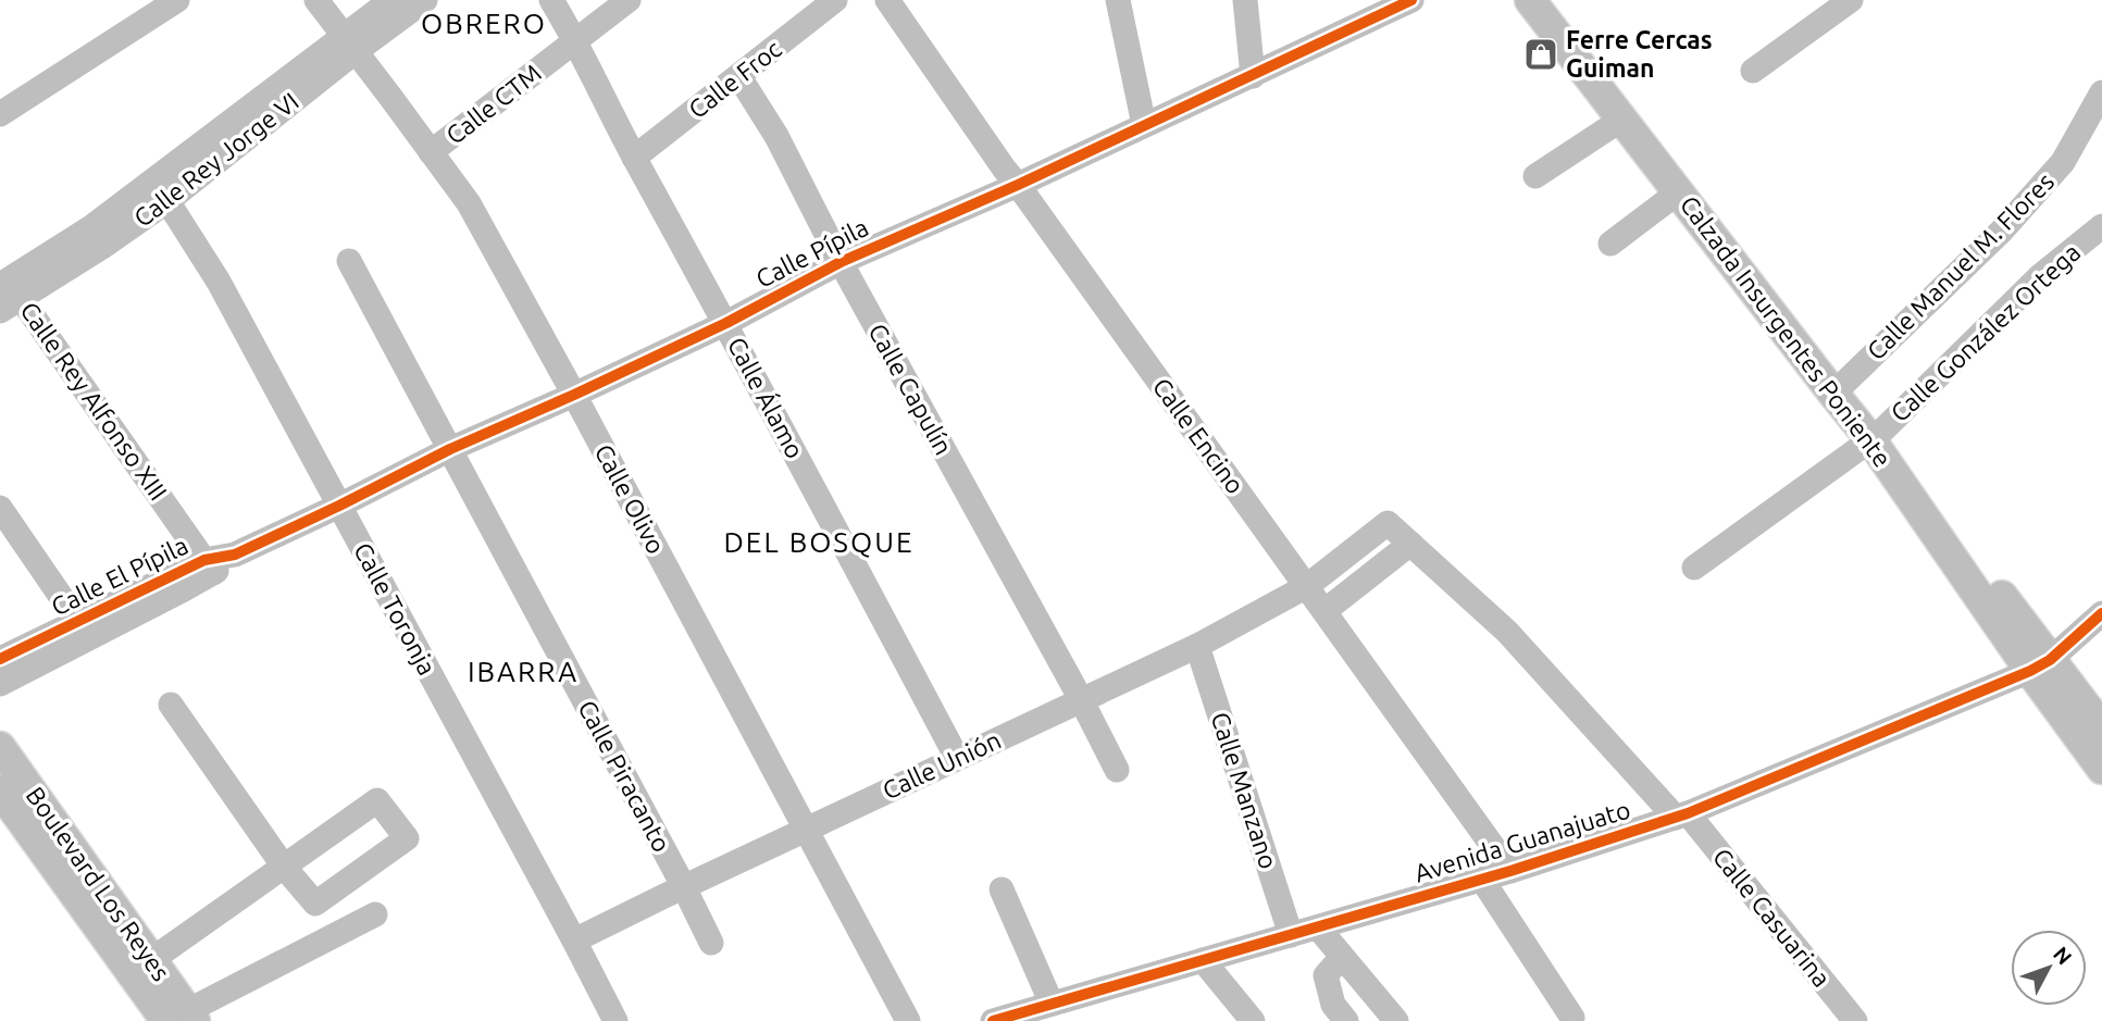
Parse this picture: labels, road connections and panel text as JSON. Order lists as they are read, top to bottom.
{
  "streets": {
    "main road": ["Calzada Insurgentes Poniente", "Boulevard Los Reyes"],
    "street": [
      "Calle Froc",
      "Calle CTM",
      "Calle Rey Jorge VI",
      "Calle Pípila",
      "Calle Manuel M. Flores",
      "Calle González Ortega",
      "Calle Capulín",
      "Calle Álamo",
      "Calle Rey Alfonso XIII",
      "Calle Encino",
      "Calle Olivo",
      "Calle El Pípila",
      "Calle Toronja",
      "Calle Unión",
      "Calle Piracanto",
      "Calle Manzano",
      "Avenida Guanajuato",
      "Calle Casuarina"
    ]
  },
  "crossings": [
    ["Calle Froc", "Calle Capulín"],
    ["Calle Froc", "Calle Álamo"],
    ["Calle CTM", "Calle Álamo"],
    ["Calle CTM", "Calle Olivo"],
    ["Calle Rey Jorge VI", "Calle Rey Alfonso XIII"],
    ["Calle Rey Jorge VI", "Calle Olivo"],
    ["Calle Rey Jorge VI", "Calle Toronja"],
    ["Calle Pípila", "Calle Capulín"],
    ["Calle Pípila", "Calle Álamo"],
    ["Calle Pípila", "Calle Encino"],
    ["Calle Pípila", "Calle Olivo"],
    ["Calle Pípila", "Calle El Pípila"],
    ["Calle Pípila", "Calle Toronja"],
    ["Calle Pípila", "Calle Piracanto"],
    ["Calle Manuel M. Flores", "Calzada Insurgentes Poniente"],
    ["Calzada Insurgentes Poniente", "Calle González Ortega"],
    ["Calzada Insurgentes Poniente", "Avenida Guanajuato"],
    ["Calle Capulín", "Calle Unión"],
    ["Calle Álamo", "Calle Unión"],
    ["Calle Rey Alfonso XIII", "Calle El Pípila"],
    ["Calle Encino", "Calle Unión"],
    ["Calle Encino", "Avenida Guanajuato"],
    ["Calle Olivo", "Calle Unión"],
    ["Calle Toronja", "Calle Unión"],
    ["Calle Unión", "Calle Piracanto"],
    ["Calle Unión", "Calle Manzano"],
    ["Calle Unión", "Calle Casuarina"],
    ["Calle Manzano", "Avenida Guanajuato"],
    ["Avenida Guanajuato", "Calle Casuarina"]
  ],
  "districts": ["OBRERO", "DEL BOSQUE", "IBARRA"],
  "places": {
    "shop": ["Ferre Cercas Guiman"]
  },
  "north": "top right"
}
